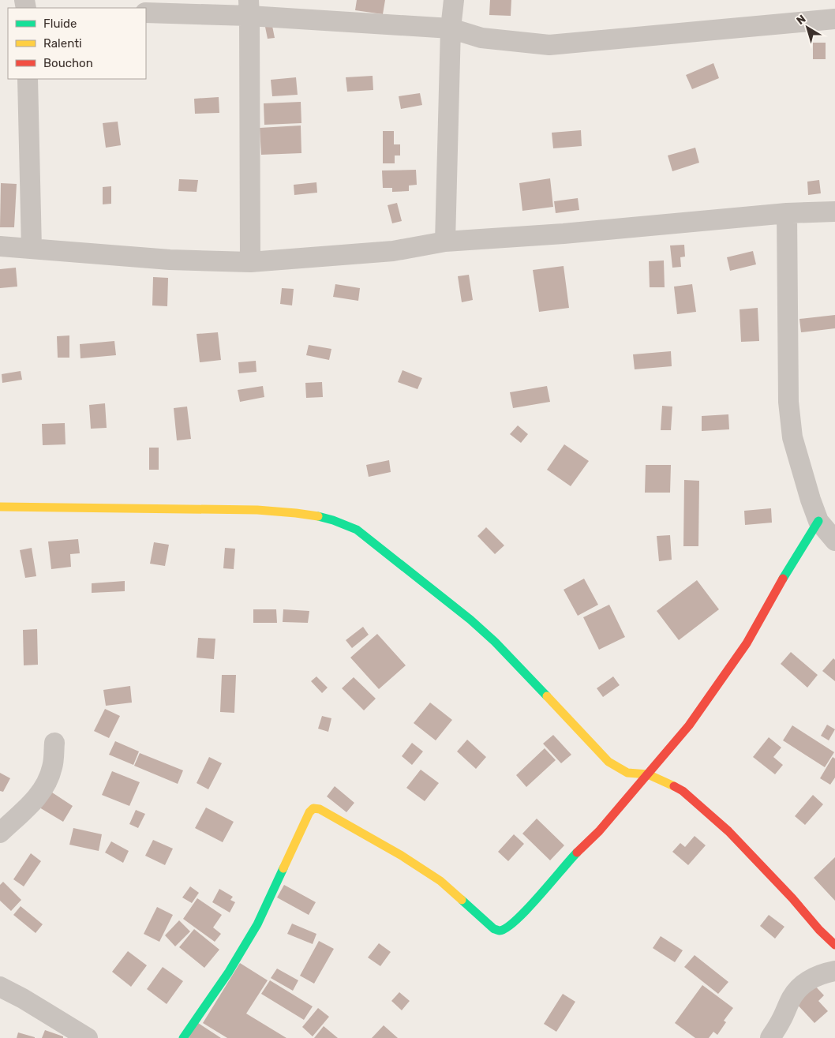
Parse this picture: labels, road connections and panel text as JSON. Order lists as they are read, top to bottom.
{
  "legend": ["Fluide", "Ralenti", "Bouchon"],
  "north": "top left"
}
